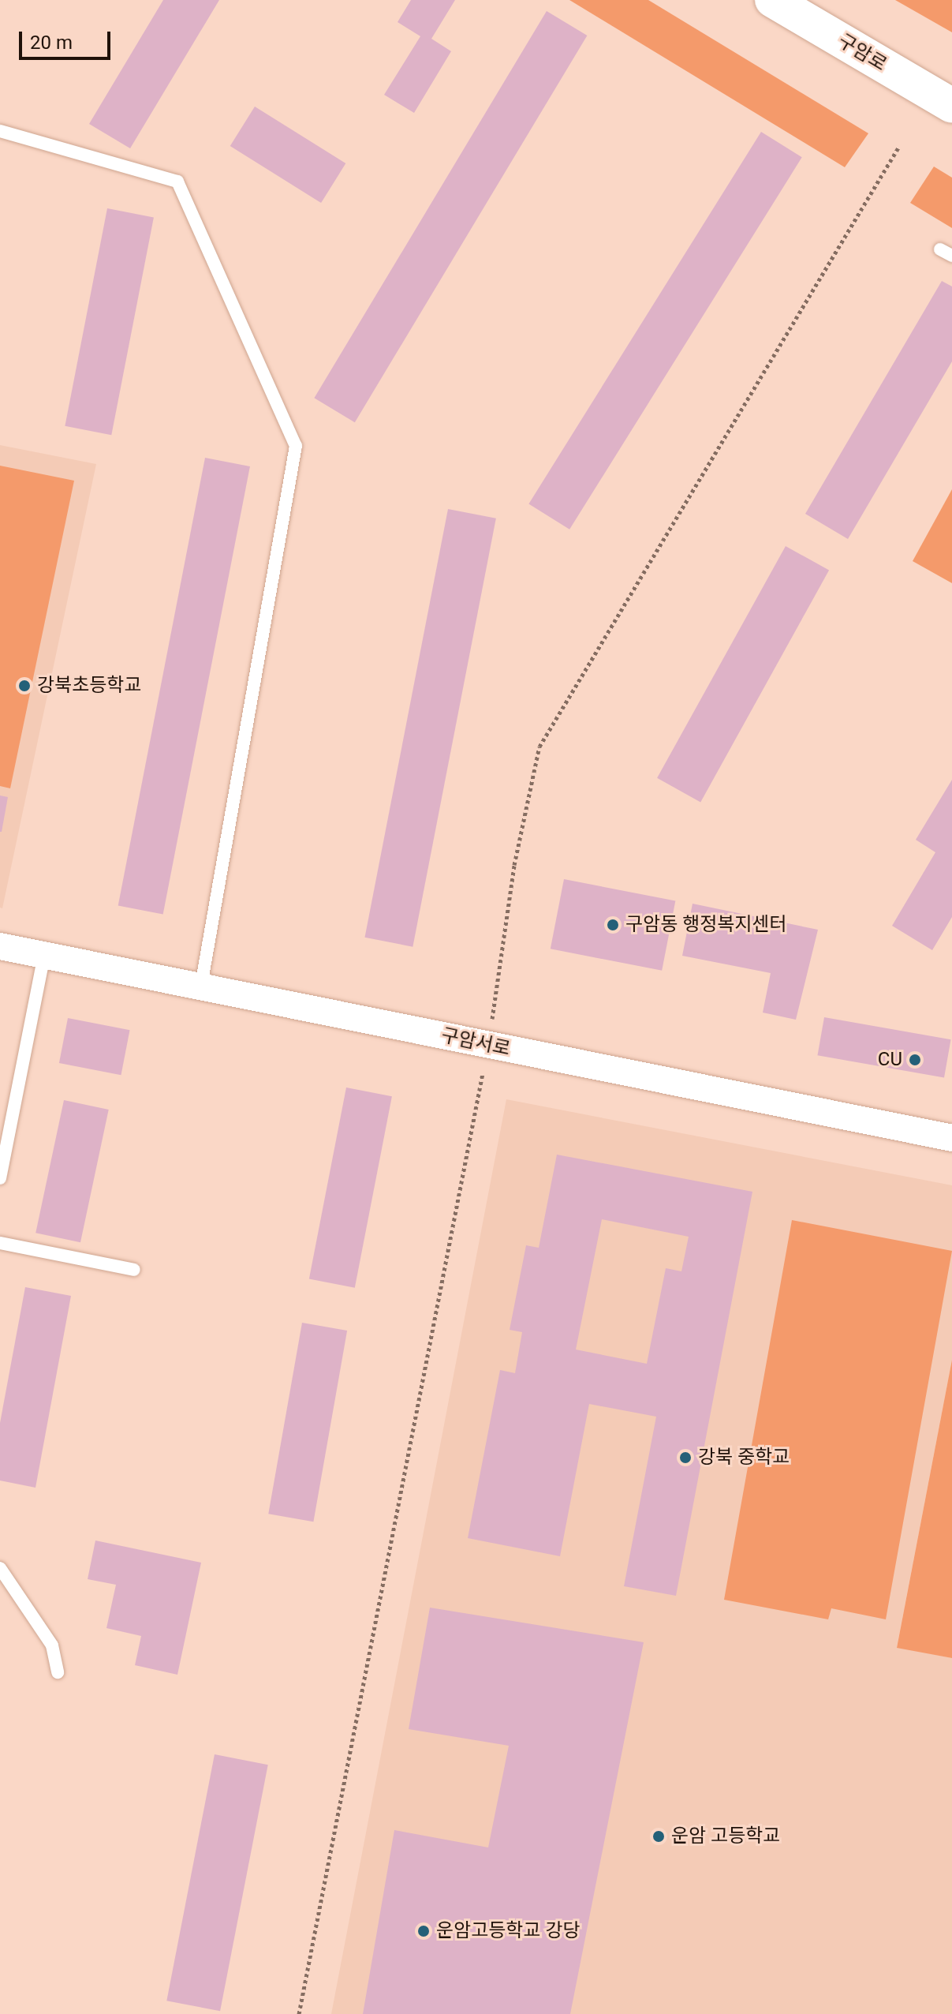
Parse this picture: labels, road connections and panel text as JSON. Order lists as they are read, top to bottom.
{
  "streets": {
    "main road": ["구암로"],
    "street": ["구암서로"]
  },
  "places": [
    "강북초등학교",
    "구암동 행정복지센터",
    "CU",
    "강북 중학교",
    "운암 고등학교",
    "운암고등학교 강당"
  ],
  "scale_bar": "20 m"
}
